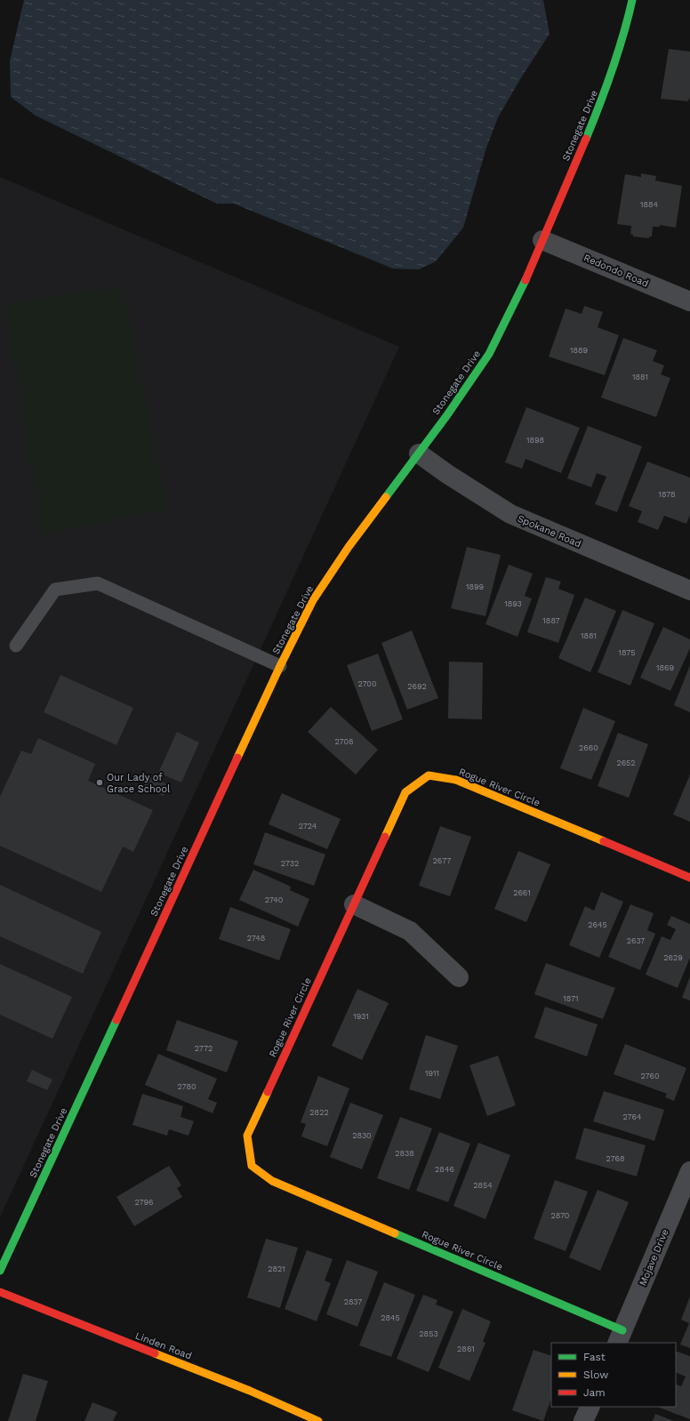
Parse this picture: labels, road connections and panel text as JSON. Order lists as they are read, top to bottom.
{
  "streets": {
    "street": [
      "Stonegate Drive",
      "Redondo Road",
      "Spokane Road",
      "Rogue River Circle",
      "Mojave Drive",
      "Linden Road"
    ]
  },
  "crossings": [
    ["Stonegate Drive", "Redondo Road"],
    ["Stonegate Drive", "Spokane Road"],
    ["Rogue River Circle", "Mojave Drive"]
  ],
  "places": ["Our Lady of Grace School"],
  "house_numbers": [
    "1884",
    "1889",
    "1881",
    "1898",
    "1878",
    "1899",
    "1893",
    "1887",
    "1881",
    "1875",
    "1869",
    "2700",
    "2692",
    "2708",
    "2660",
    "2652",
    "2724",
    "2677",
    "2732",
    "2661",
    "2740",
    "2645",
    "2748",
    "2637",
    "2629",
    "1871",
    "1931",
    "2772",
    "1911",
    "2760",
    "2780",
    "2822",
    "2764",
    "2830",
    "2838",
    "2768",
    "2846",
    "2854",
    "2796",
    "2870",
    "2821",
    "2837",
    "2845",
    "2853",
    "2861"
  ],
  "legend": ["Fast", "Slow", "Jam"]
}
